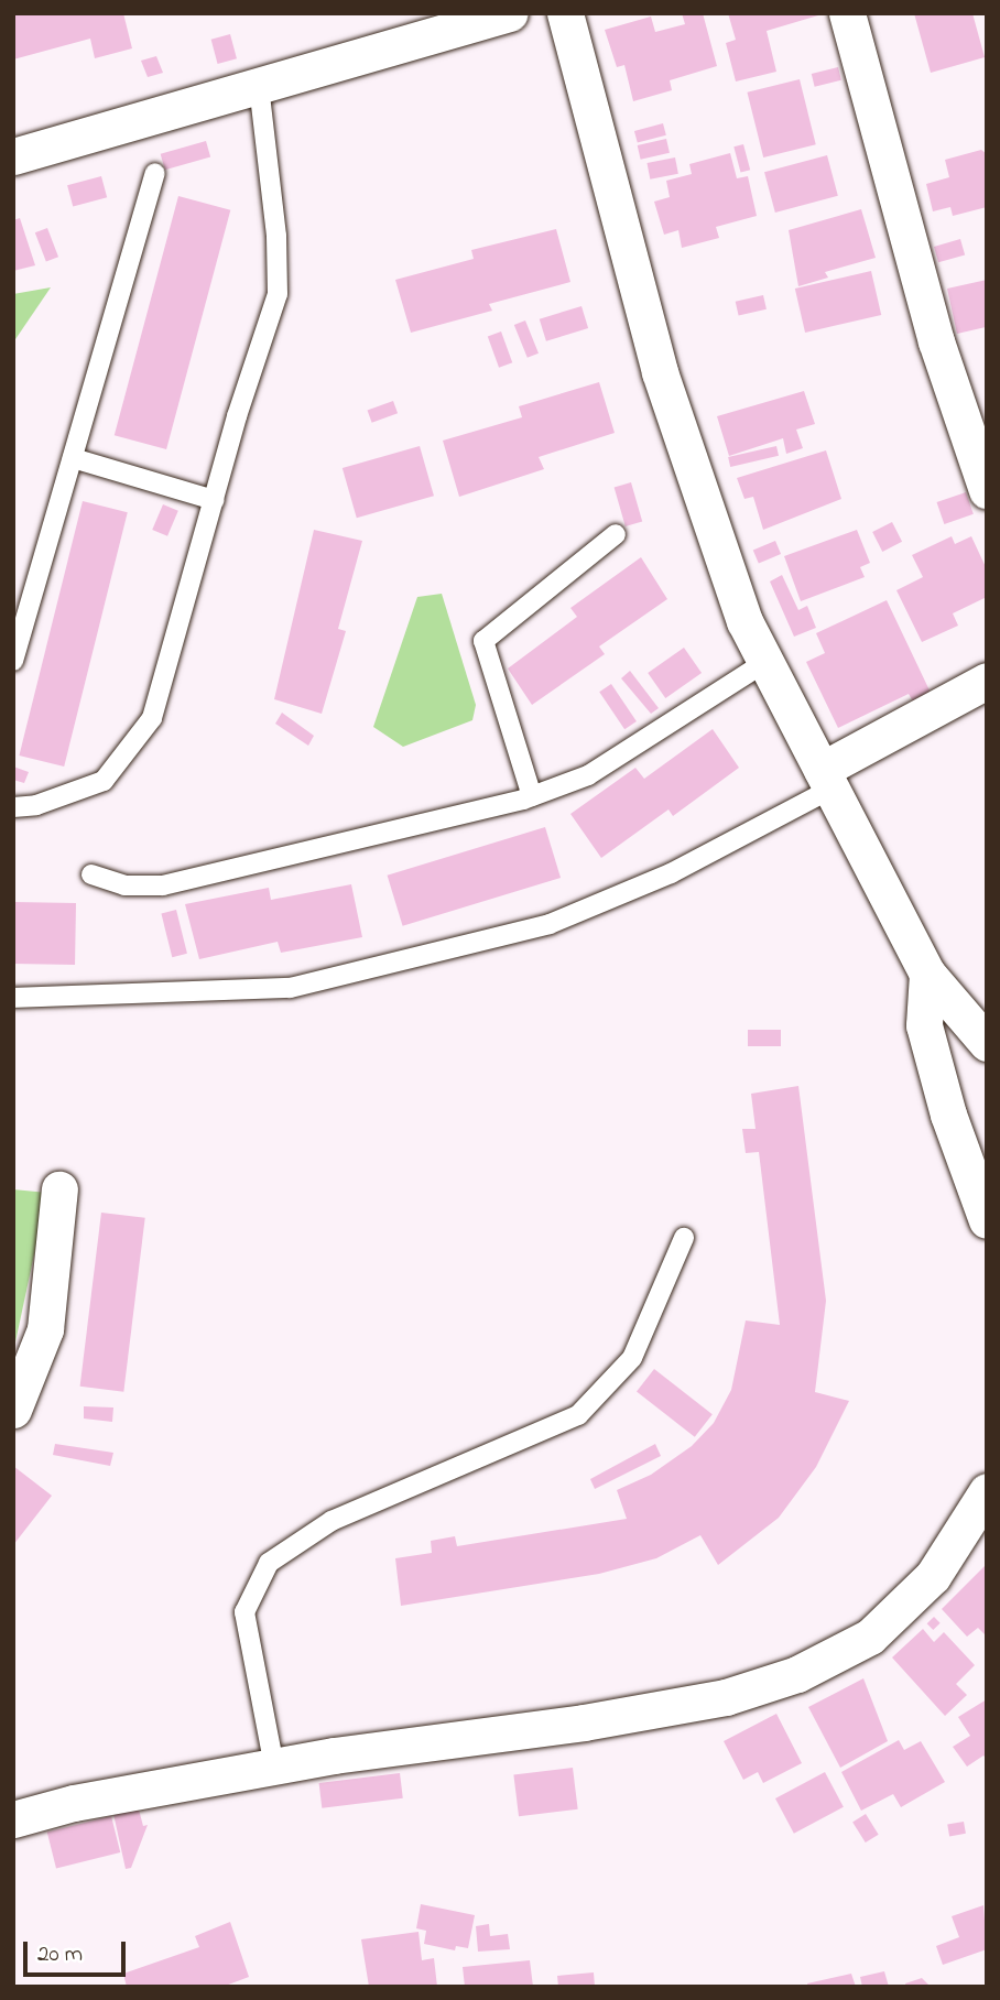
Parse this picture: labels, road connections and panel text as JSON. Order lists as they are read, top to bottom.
{
  "scale_bar": "20 m"
}
